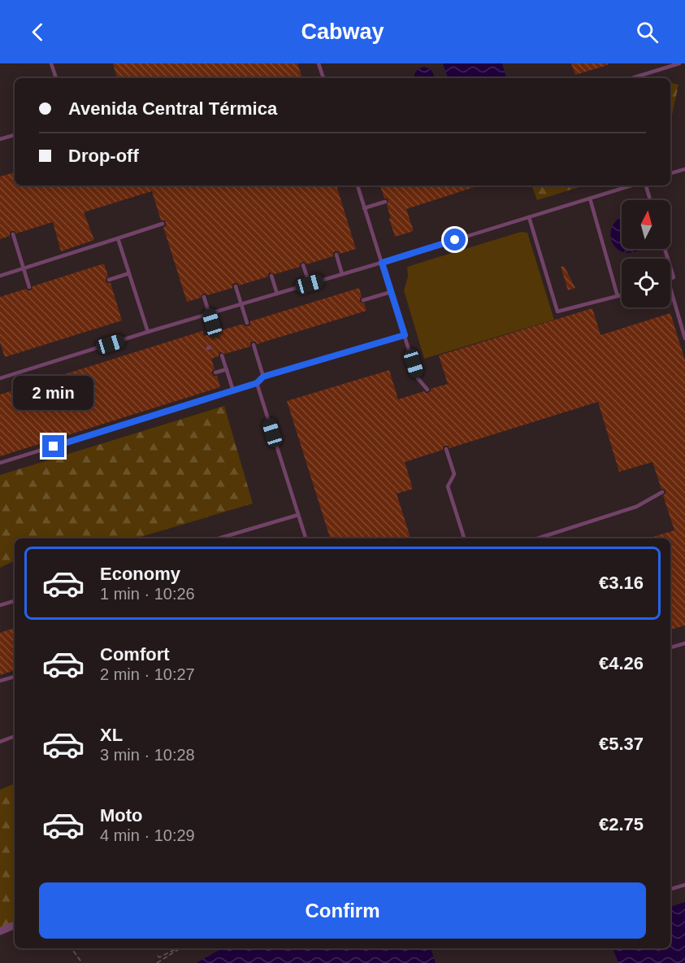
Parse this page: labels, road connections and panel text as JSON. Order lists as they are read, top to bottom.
{
  "north": "top",
  "page": {
    "header": "Cabway",
    "banner": ["Avenida Central Térmica", "Drop-off"],
    "bubble": "2 min",
    "list": [
      {
        "name": "Economy",
        "note": "1 min · 10:26",
        "value": "€3.16"
      },
      {
        "name": "Comfort",
        "note": "2 min · 10:27",
        "value": "€4.26"
      },
      {
        "name": "XL",
        "note": "3 min · 10:28",
        "value": "€5.37"
      },
      {
        "name": "Moto",
        "note": "4 min · 10:29",
        "value": "€2.75"
      }
    ],
    "buttons": "Confirm"
  }
}
